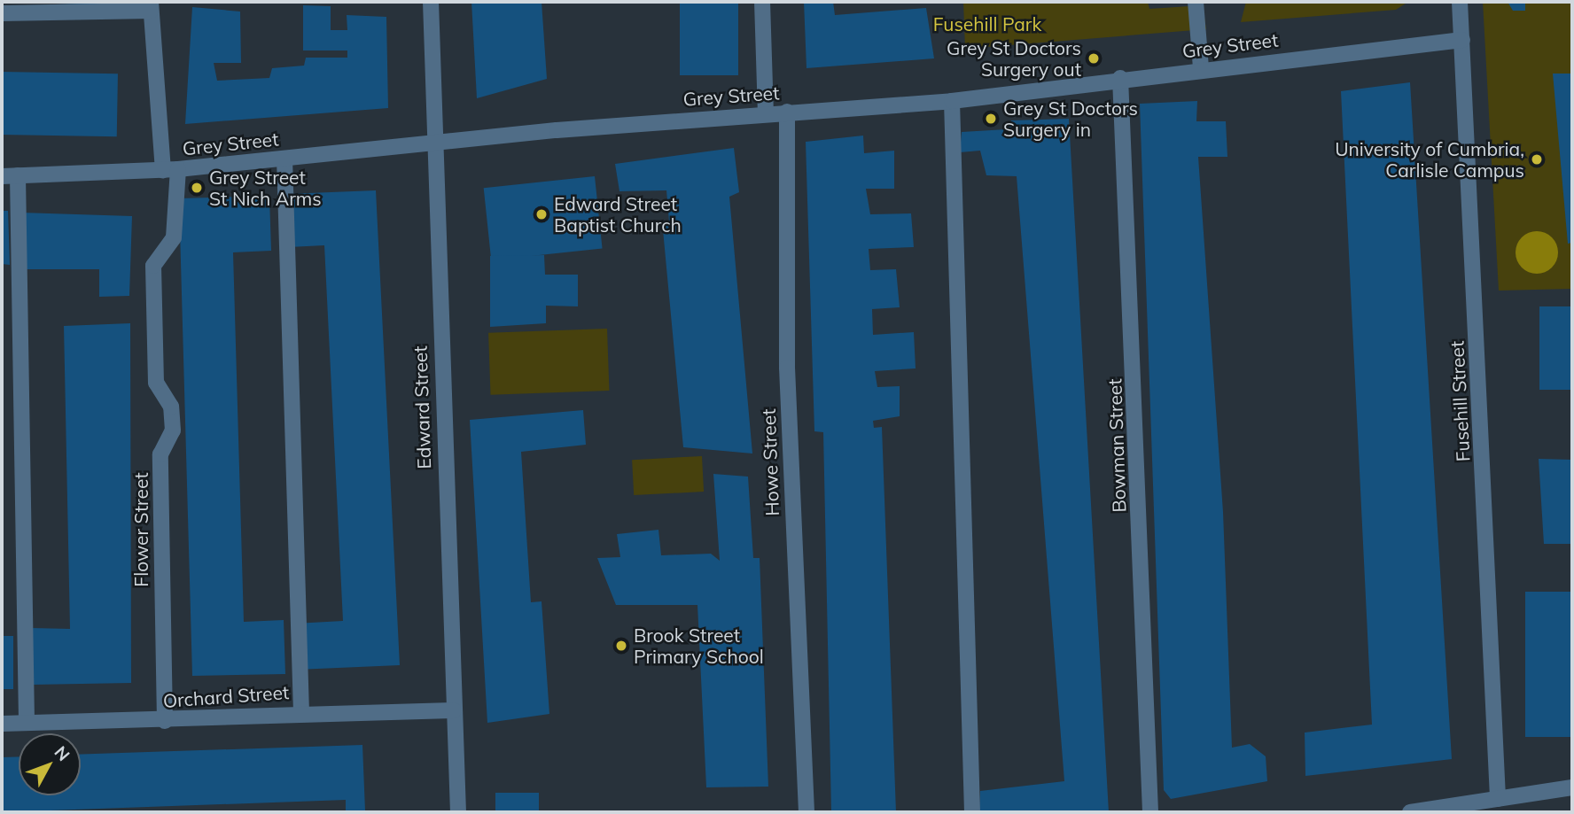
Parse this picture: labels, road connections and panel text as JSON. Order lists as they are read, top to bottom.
{
  "streets": {
    "street": [
      "Grey Street",
      "Fusehill Street",
      "Edward Street",
      "Bowman Street",
      "Howe Street",
      "Flower Street",
      "Orchard Street"
    ]
  },
  "crossings": [
    ["Grey Street", "Fusehill Street"],
    ["Grey Street", "Edward Street"],
    ["Grey Street", "Bowman Street"],
    ["Grey Street", "Howe Street"],
    ["Grey Street", "Flower Street"],
    ["Edward Street", "Orchard Street"],
    ["Flower Street", "Orchard Street"]
  ],
  "parks": ["Fusehill Park"],
  "places": [
    "Grey St Doctors Surgery out",
    "Grey St Doctors Surgery in",
    "University of Cumbria, Carlisle Campus",
    "Grey Street St Nich Arms",
    "Edward Street Baptist Church",
    "Brook Street Primary School"
  ],
  "north": "top right"
}
